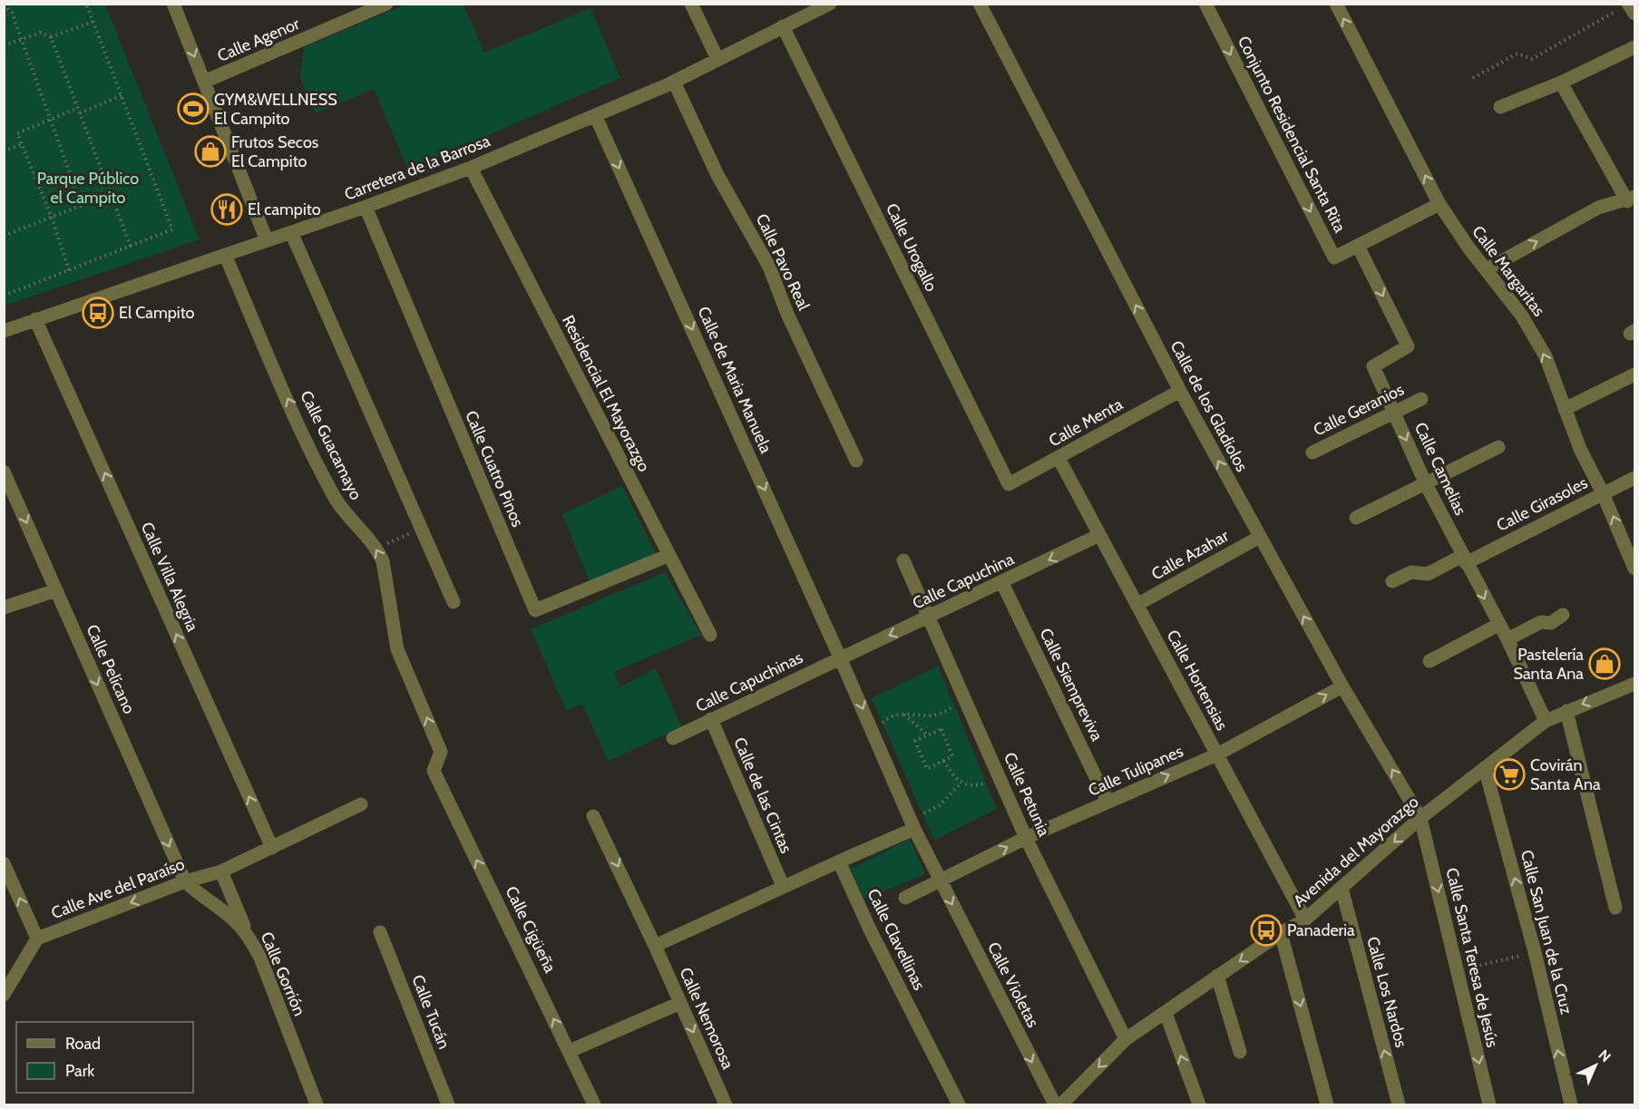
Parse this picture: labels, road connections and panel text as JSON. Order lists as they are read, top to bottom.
{
  "streets": {
    "street": [
      "Calle Agenor",
      "Conjunto Residencial Santa Rita",
      "Carretera de la Barrosa",
      "Calle Urogallo",
      "Calle Pavo Real",
      "Calle Margaritas",
      "Calle de Maria Manuela",
      "Residencial El Mayorazgo",
      "Calle de los Gladiolos",
      "Calle Geranios",
      "Calle Menta",
      "Calle Guacamayo",
      "Calle Cuatro Pinos",
      "Calle Camelias",
      "Calle Girasoles",
      "Calle Azahar",
      "Calle Villa Alegria",
      "Calle Capuchina",
      "Calle Pelícano",
      "Calle Hortensias",
      "Calle Capuchinas",
      "Calle Siempreviva",
      "Calle Tulipanes",
      "Calle Petunia",
      "Calle de las Cintas",
      "Avenida del Mayorazgo",
      "Calle Ave del Paraíso",
      "Calle Cigüeña",
      "Calle San Juan de la Cruz",
      "Calle Clavellinas",
      "Calle Santa Teresa de Jesús",
      "Calle Gorrión",
      "Calle Violetas",
      "Calle Los Nardos",
      "Calle Tucán",
      "Calle Nemorosa"
    ]
  },
  "crossings": [
    ["Conjunto Residencial Santa Rita", "Calle Camelias"],
    ["Carretera de la Barrosa", "Calle Urogallo"],
    ["Carretera de la Barrosa", "Calle Pavo Real"],
    ["Carretera de la Barrosa", "Calle de Maria Manuela"],
    ["Carretera de la Barrosa", "Residencial El Mayorazgo"],
    ["Carretera de la Barrosa", "Calle Guacamayo"],
    ["Carretera de la Barrosa", "Calle Cuatro Pinos"],
    ["Carretera de la Barrosa", "Calle Villa Alegria"],
    ["Calle Urogallo", "Calle Menta"],
    ["Calle Margaritas", "Calle Girasoles"],
    ["Calle de Maria Manuela", "Calle Capuchina"],
    ["Calle de Maria Manuela", "Calle Capuchinas"],
    ["Calle de Maria Manuela", "Calle Violetas"],
    ["Residencial El Mayorazgo", "Calle Cuatro Pinos"],
    ["Calle de los Gladiolos", "Calle Menta"],
    ["Calle de los Gladiolos", "Calle Azahar"],
    ["Calle de los Gladiolos", "Calle Tulipanes"],
    ["Calle de los Gladiolos", "Avenida del Mayorazgo"],
    ["Calle de los Gladiolos", "Calle Santa Teresa de Jesús"],
    ["Calle Geranios", "Calle Camelias"],
    ["Calle Menta", "Calle Hortensias"],
    ["Calle Guacamayo", "Calle Cigüeña"],
    ["Calle Camelias", "Calle Girasoles"],
    ["Calle Camelias", "Avenida del Mayorazgo"],
    ["Calle Azahar", "Calle Hortensias"],
    ["Calle Villa Alegria", "Calle Ave del Paraíso"],
    ["Calle Capuchina", "Calle Hortensias"],
    ["Calle Capuchina", "Calle Capuchinas"],
    ["Calle Capuchina", "Calle Siempreviva"],
    ["Calle Capuchina", "Calle Petunia"],
    ["Calle Capuchina", "Calle Violetas"],
    ["Calle Pelícano", "Calle Ave del Paraíso"],
    ["Calle Pelícano", "Calle Gorrión"],
    ["Calle Hortensias", "Calle Tulipanes"],
    ["Calle Hortensias", "Avenida del Mayorazgo"],
    ["Calle Capuchinas", "Calle de las Cintas"],
    ["Calle Capuchinas", "Calle Violetas"],
    ["Calle Siempreviva", "Calle Tulipanes"],
    ["Calle Tulipanes", "Calle Petunia"],
    ["Calle Tulipanes", "Calle Violetas"],
    ["Calle Petunia", "Avenida del Mayorazgo"],
    ["Avenida del Mayorazgo", "Calle San Juan de la Cruz"],
    ["Avenida del Mayorazgo", "Calle Santa Teresa de Jesús"],
    ["Avenida del Mayorazgo", "Calle Los Nardos"],
    ["Calle Ave del Paraíso", "Calle Gorrión"]
  ],
  "one_way": [
    "Conjunto Residencial Santa Rita",
    "Calle Margaritas",
    "Calle de Maria Manuela",
    "Calle de los Gladiolos",
    "Calle Camelias",
    "Calle Villa Alegria",
    "Calle Capuchina",
    "Calle Pelícano",
    "Calle Tulipanes",
    "Avenida del Mayorazgo",
    "Calle Ave del Paraíso",
    "Calle Cigüeña",
    "Calle Santa Teresa de Jesús",
    "Calle Violetas",
    "Calle Nemorosa"
  ],
  "parks": ["Parque Público el Campito"],
  "places": {
    "sports": ["GYM&WELLNESS El Campito"],
    "shop": ["Frutos Secos El Campito", "Pastelería Santa Ana"],
    "restaurant": ["El campito"],
    "bus stop": ["El Campito", "Panaderia"],
    "supermarket": ["Covirán Santa Ana"]
  },
  "legend": ["Road", "Park"],
  "north": "top right"
}
